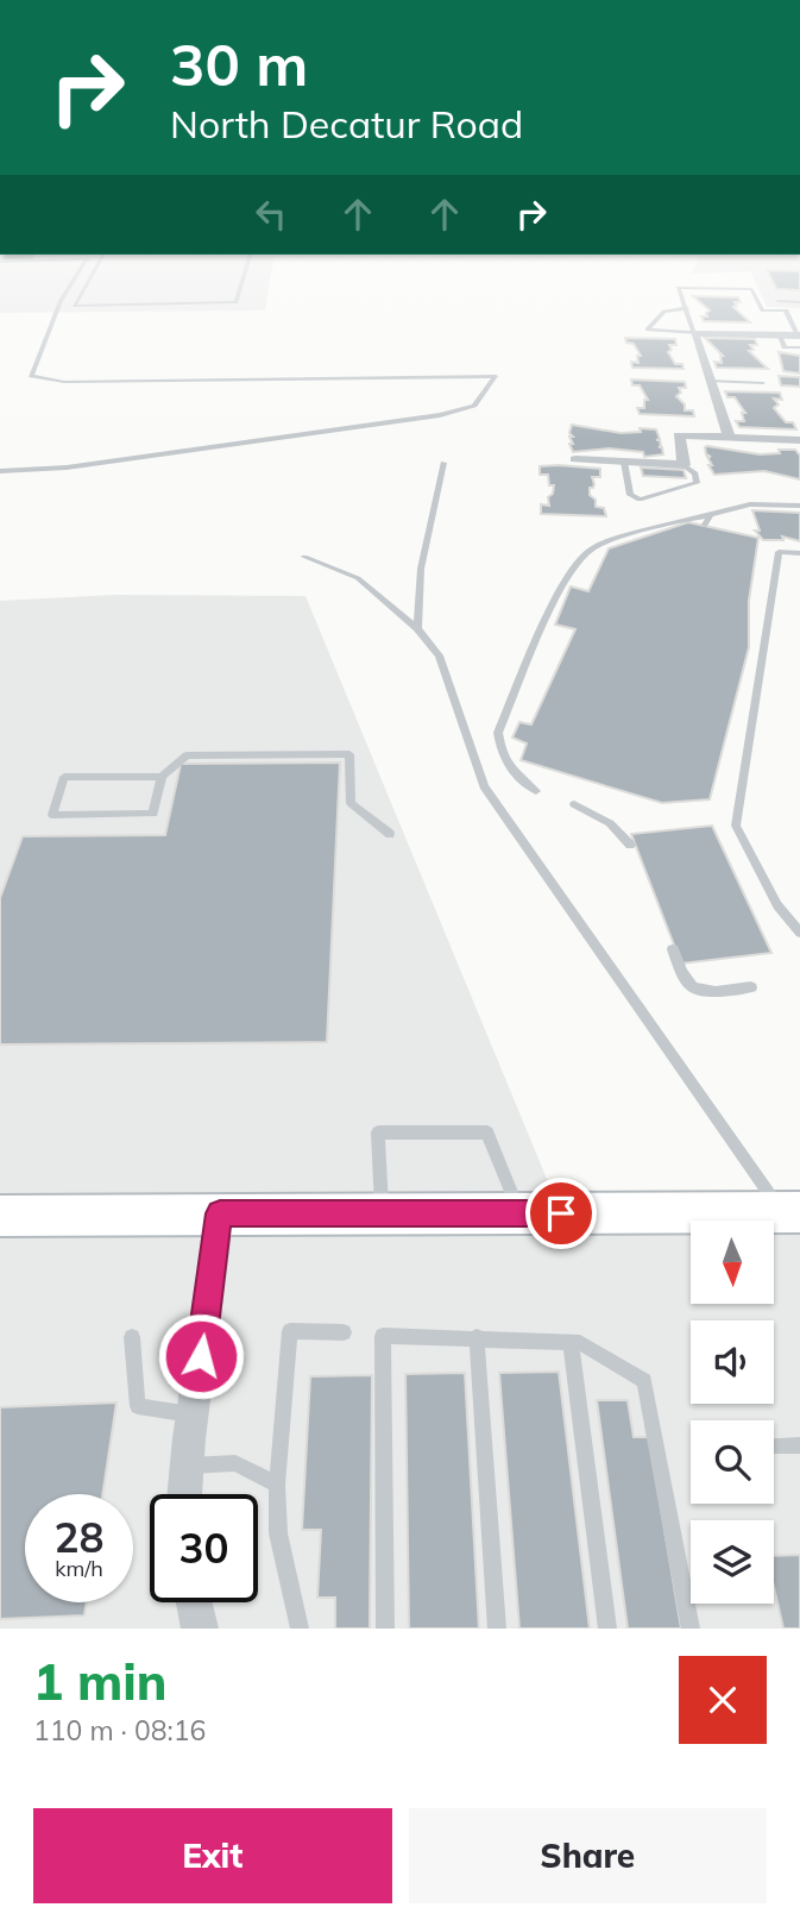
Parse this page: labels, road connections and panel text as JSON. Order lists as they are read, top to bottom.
{
  "north": "bottom",
  "page": {
    "turn": ["30 m", "North Decatur Road"],
    "speed": "28 km/h",
    "limit": "30",
    "heading": ["1 min", "110 m · 08:16"],
    "buttons": ["Exit", "Share"]
  }
}
